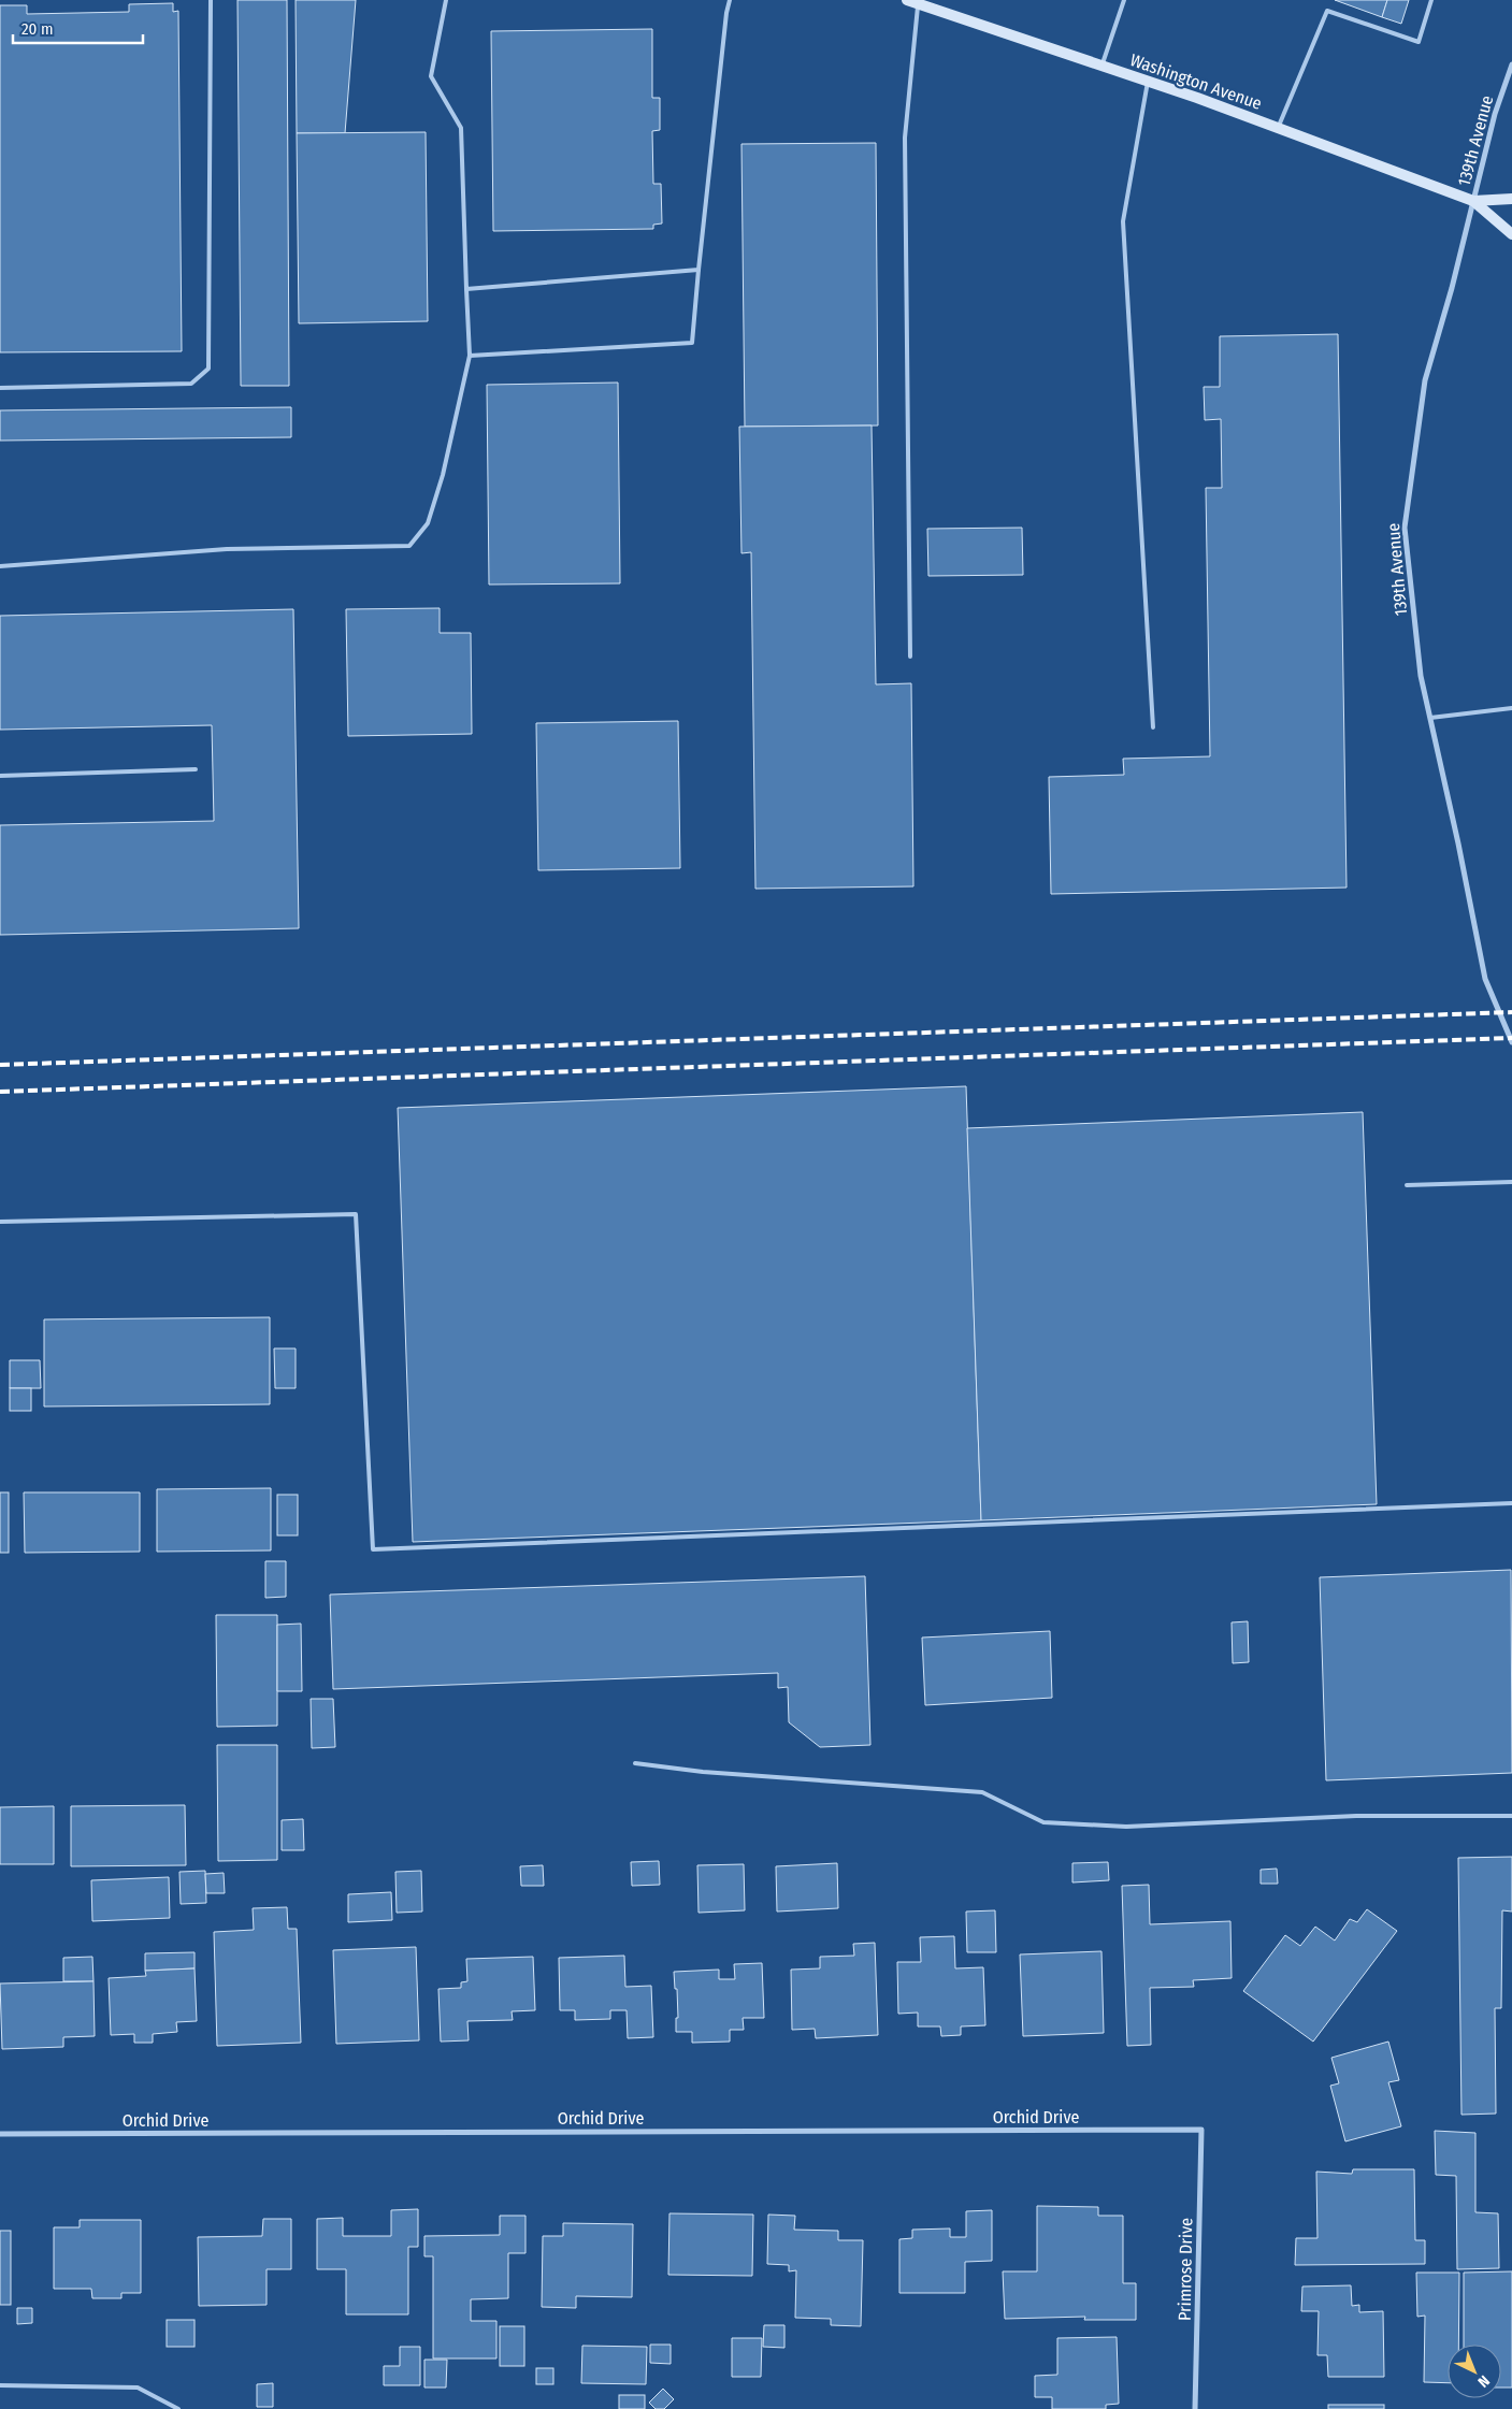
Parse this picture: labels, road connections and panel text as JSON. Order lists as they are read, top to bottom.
{
  "streets": {
    "main road": ["Washington Avenue"],
    "street": ["139th Avenue", "Orchid Drive", "Primrose Drive"]
  },
  "crossings": [
    ["Washington Avenue", "139th Avenue"],
    ["Orchid Drive", "Primrose Drive"]
  ],
  "scale_bar": "20 m",
  "north": "bottom right"
}
